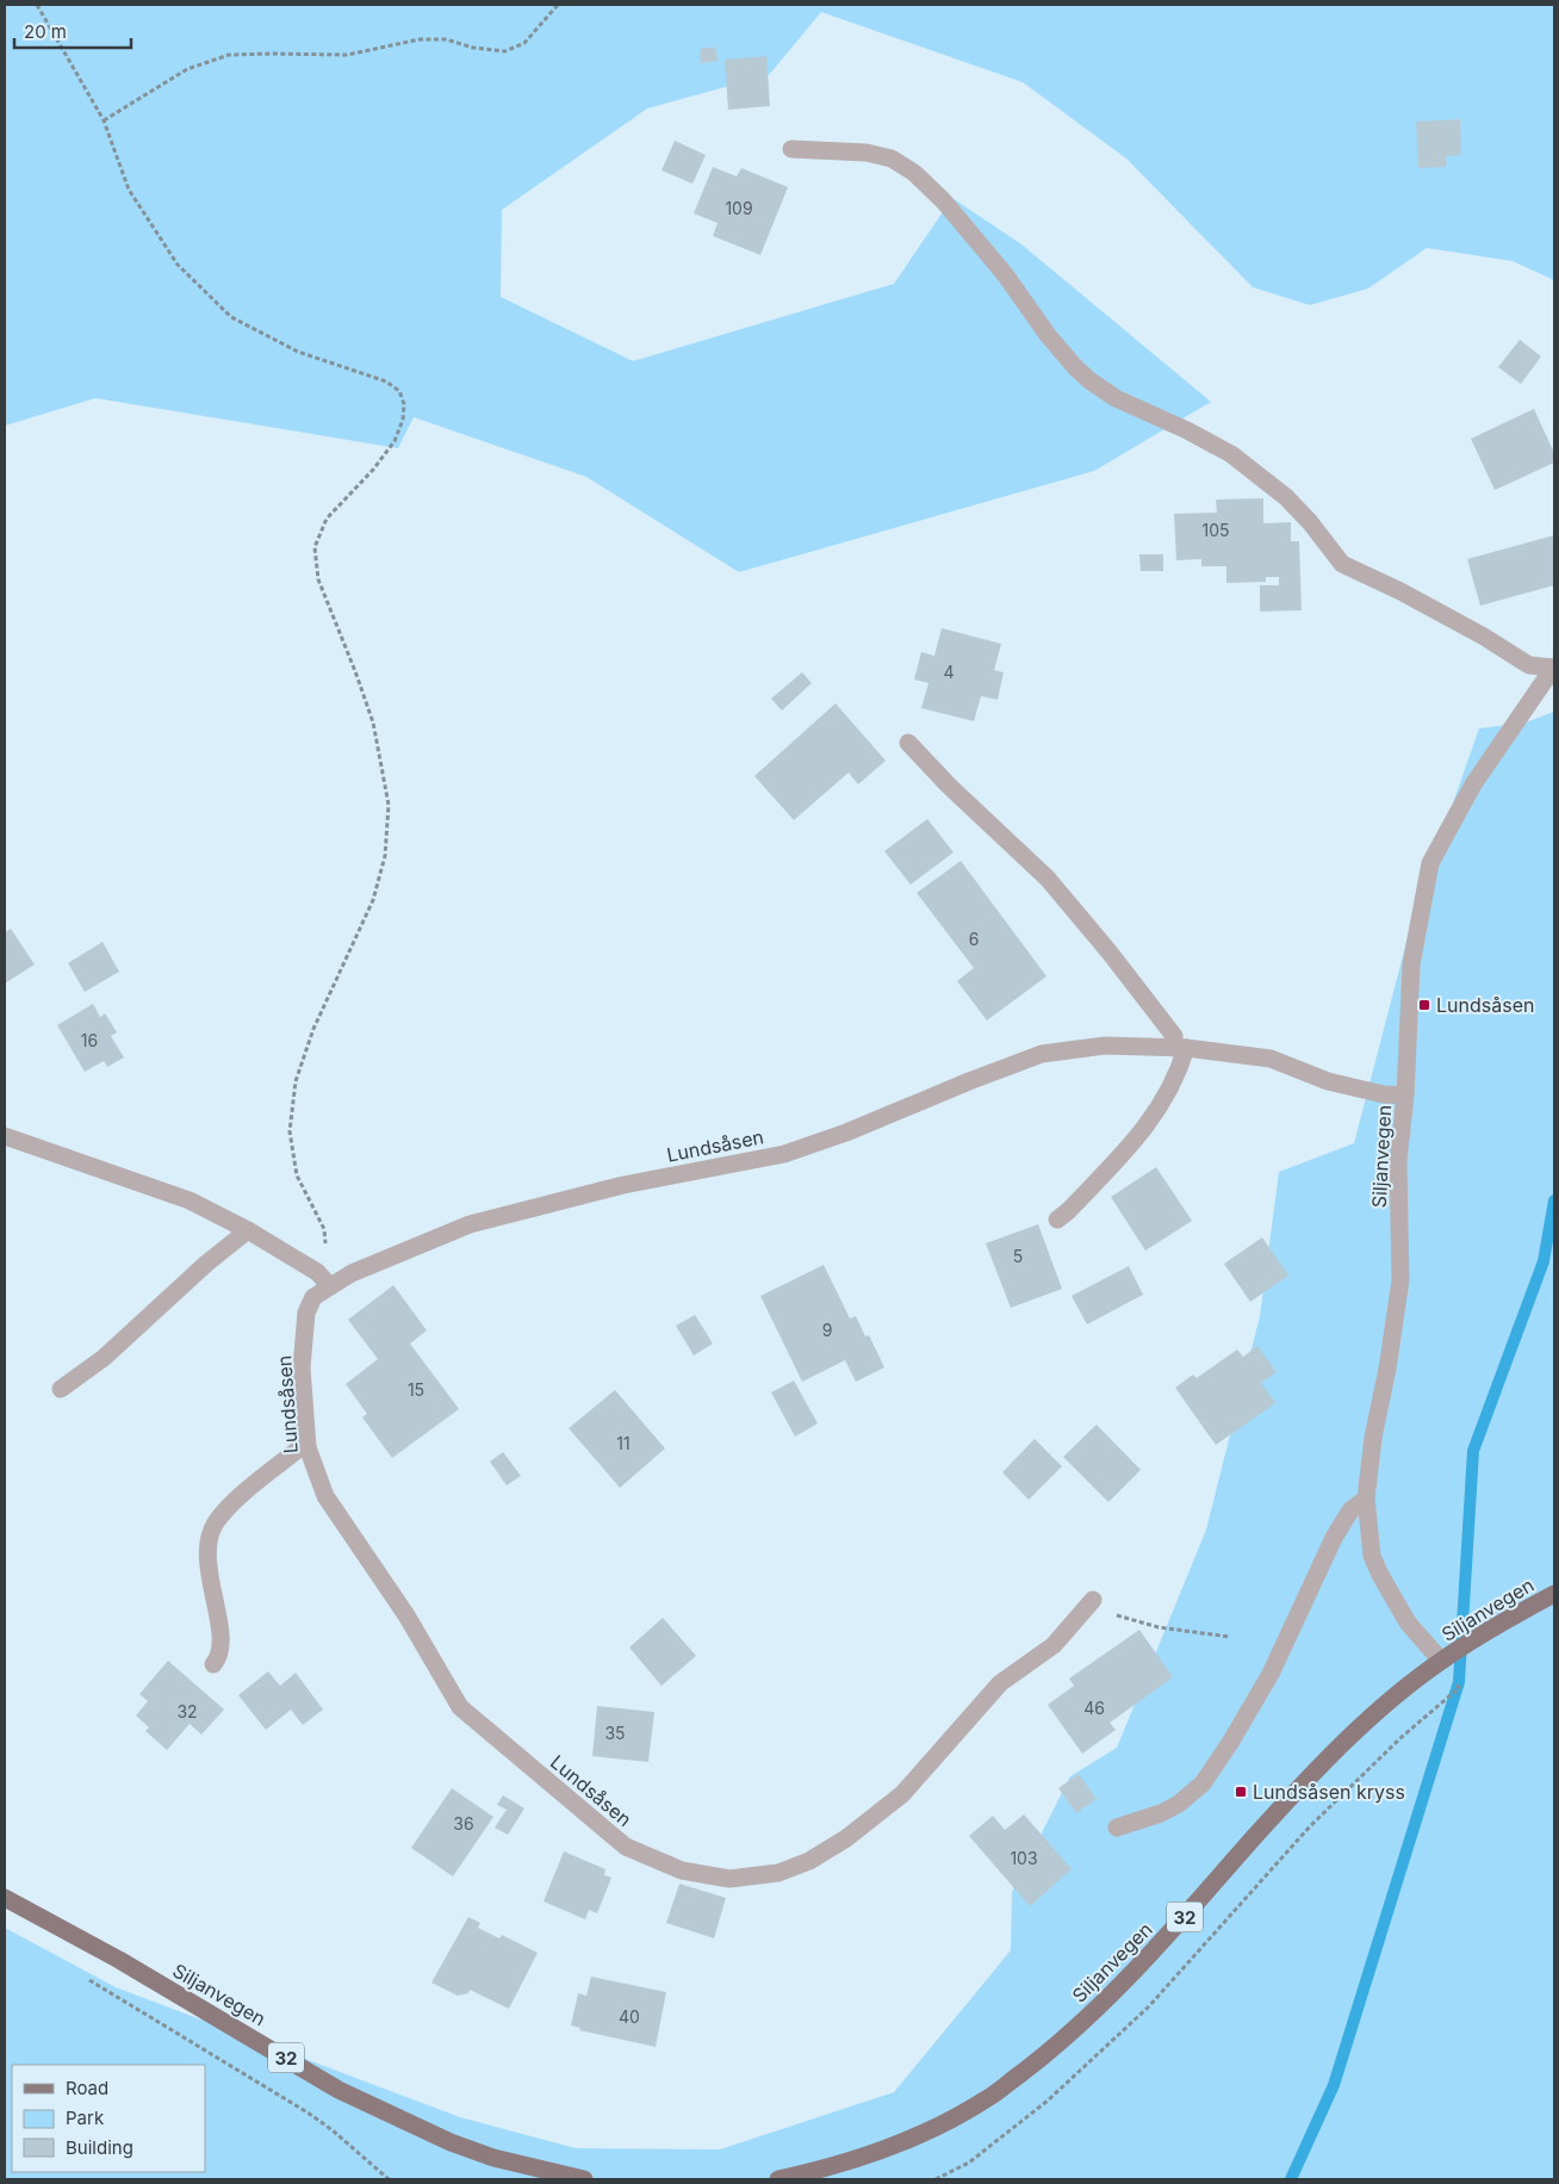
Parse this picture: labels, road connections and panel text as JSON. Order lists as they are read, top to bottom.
{
  "streets": {
    "main road": ["Siljanvegen", "32"],
    "street": ["Lundsåsen"]
  },
  "crossings": [
    ["Lundsåsen", "Siljanvegen"]
  ],
  "places": {
    "transit": ["Lundsåsen", "Lundsåsen kryss"]
  },
  "house_numbers": [
    "109",
    "105",
    "4",
    "6",
    "16",
    "5",
    "9",
    "15",
    "11",
    "46",
    "32",
    "35",
    "36",
    "103",
    "40"
  ],
  "legend": ["Road", "Park", "Building"],
  "scale_bar": "20 m"
}
